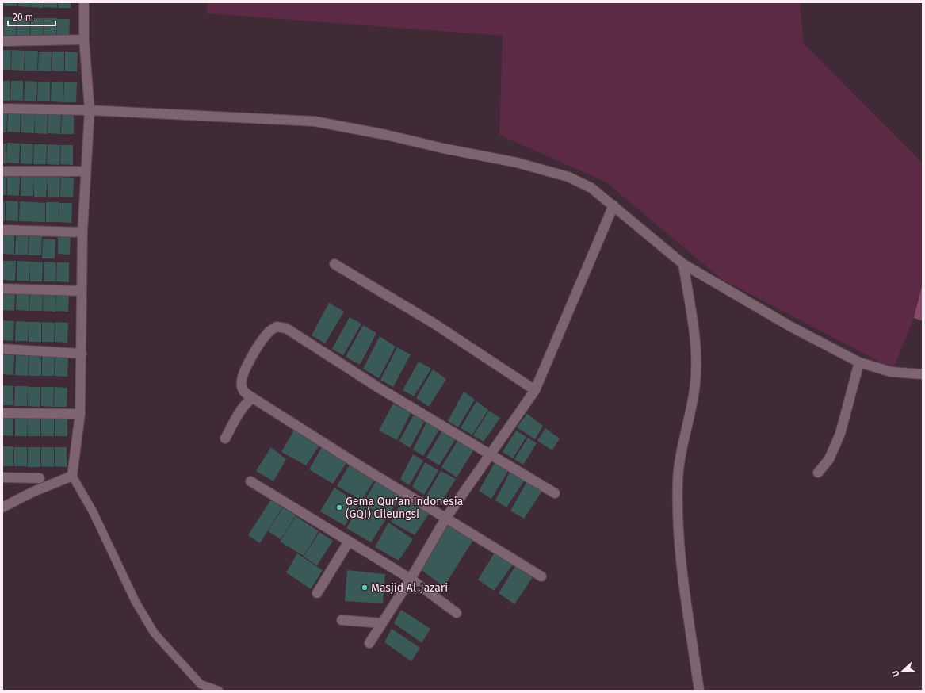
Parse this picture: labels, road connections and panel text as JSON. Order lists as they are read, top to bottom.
{
  "places": ["Gema Qur'an Indonesia (GQI) Cileungsi", "Masjid Al-Jazari"],
  "scale_bar": "20 m",
  "north": "left"
}
